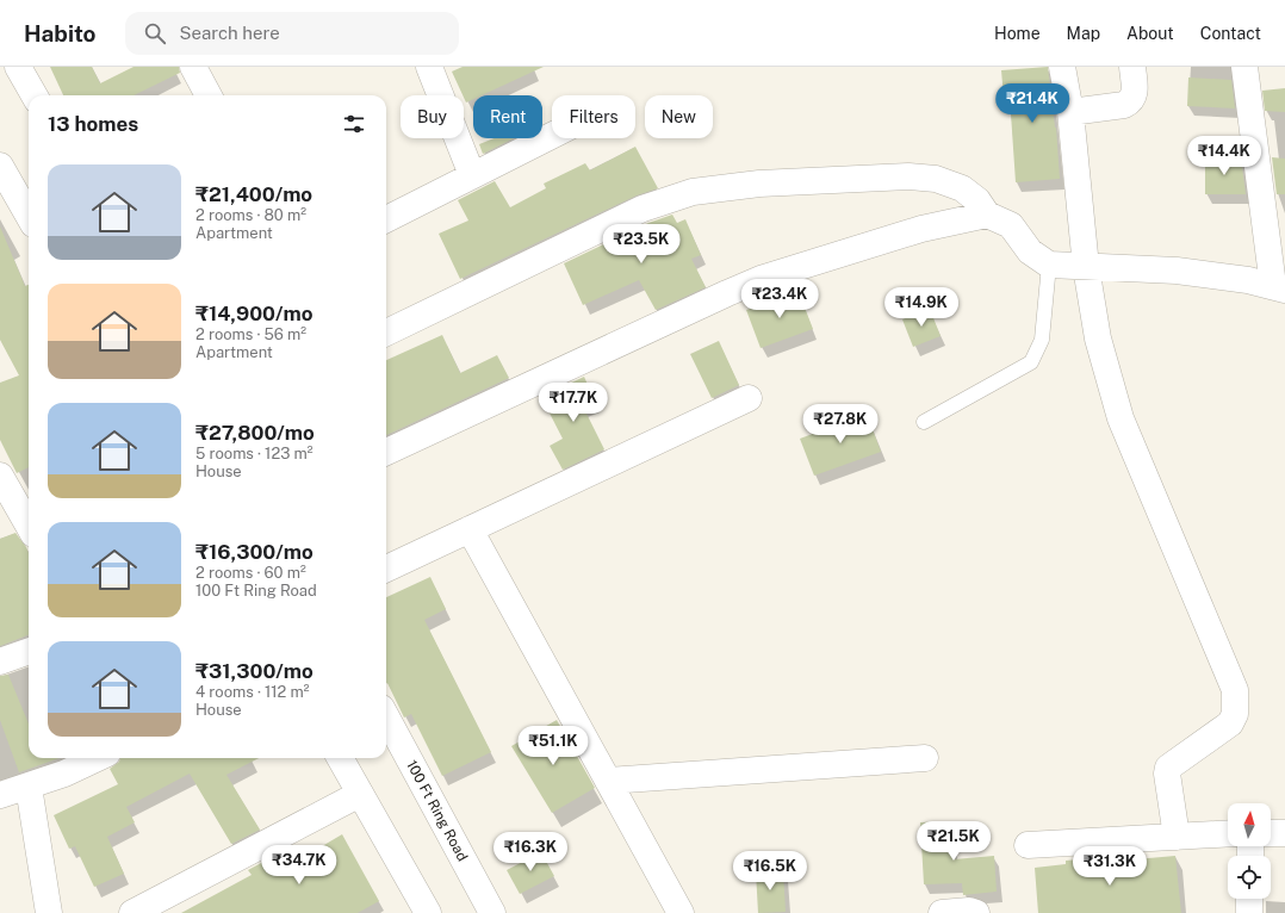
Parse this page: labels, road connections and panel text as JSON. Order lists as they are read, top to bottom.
{
  "streets": {
    "street": ["100 Ft Ring Road"]
  },
  "north": "top",
  "page": {
    "header": "Habito",
    "search": "Search here",
    "nav": [
      "Home",
      "Map",
      "About",
      "Contact"
    ],
    "price": [
      "₹21.4K",
      "₹14.4K",
      "₹23.5K",
      "₹23.4K",
      "₹14.9K",
      "₹17.7K",
      "₹27.8K",
      "₹51.1K",
      "₹21.5K",
      "₹16.3K",
      "₹34.7K",
      "₹31.3K",
      "₹16.5K"
    ],
    "chip": [
      "Buy",
      "Rent",
      "Filters",
      "New"
    ],
    "heading": "13 homes",
    "list": [
      {
        "name": "₹21,400/mo",
        "note": "2 rooms · 80 m² · Apartment"
      },
      {
        "name": "₹14,900/mo",
        "note": "2 rooms · 56 m² · Apartment"
      },
      {
        "name": "₹27,800/mo",
        "note": "5 rooms · 123 m² · House"
      },
      {
        "name": "₹16,300/mo",
        "note": "2 rooms · 60 m² · 100 Ft Ring Road"
      },
      {
        "name": "₹31,300/mo",
        "note": "4 rooms · 112 m² · House"
      }
    ]
  }
}
